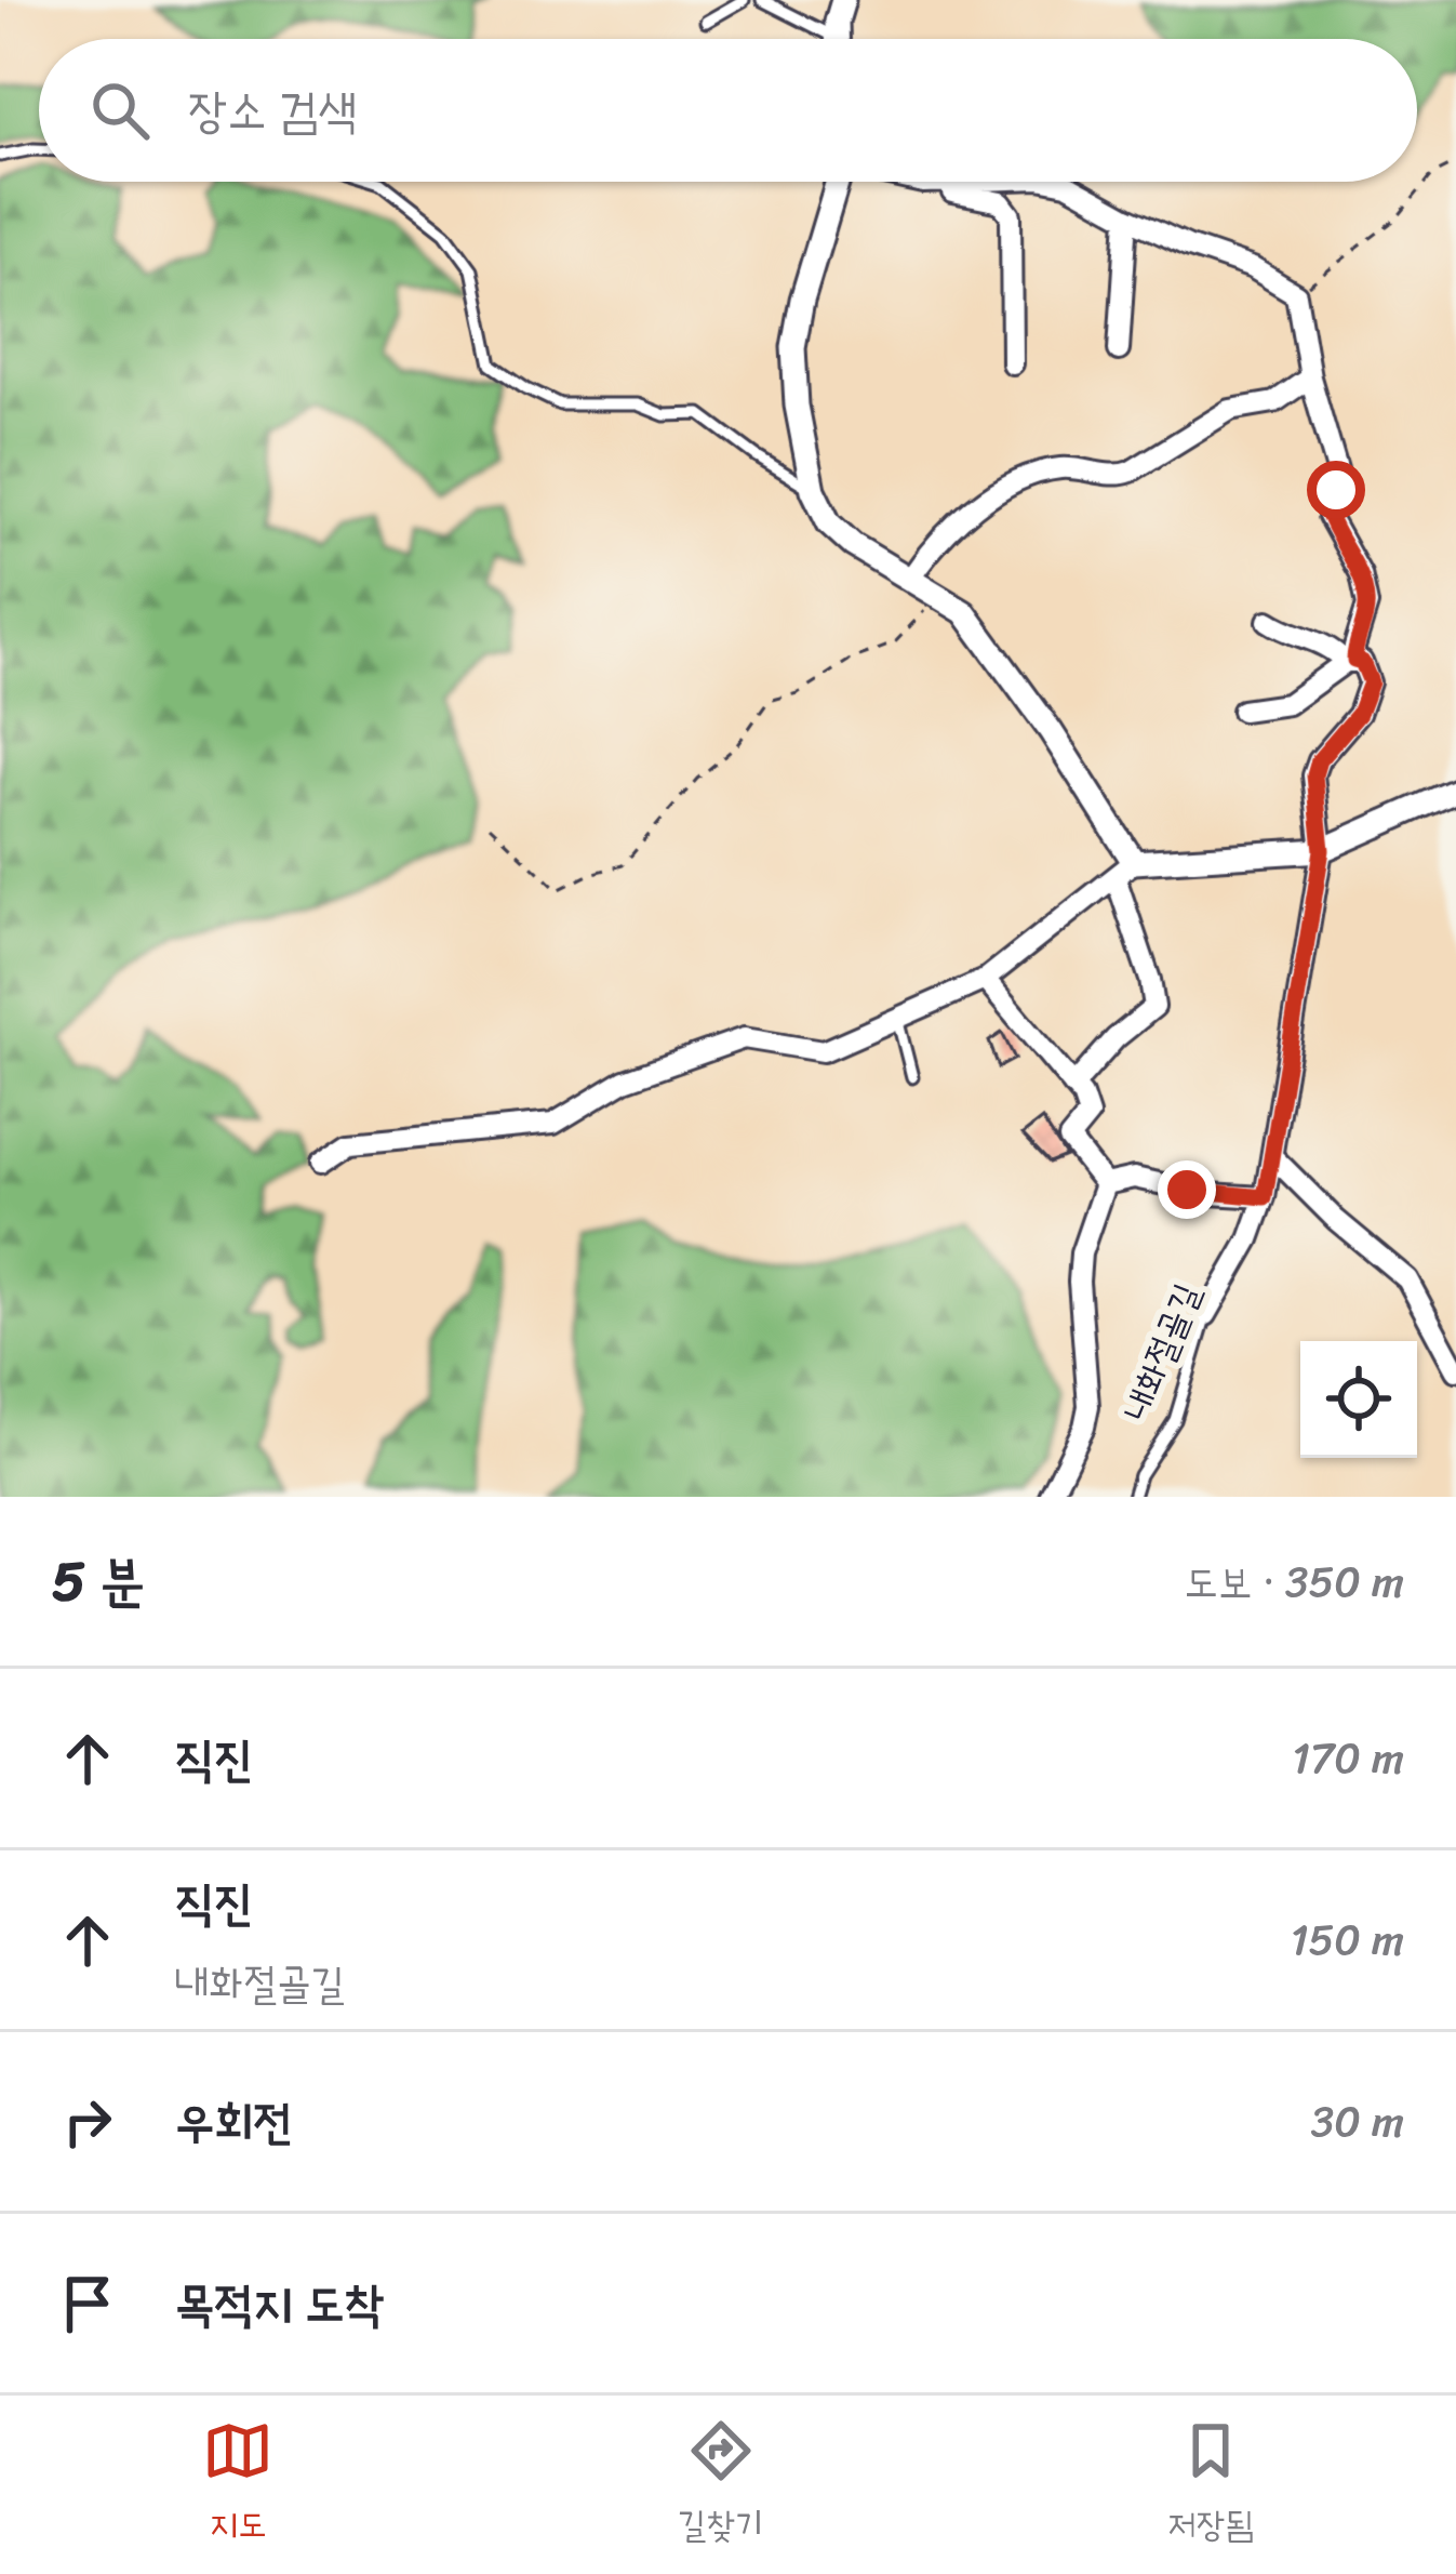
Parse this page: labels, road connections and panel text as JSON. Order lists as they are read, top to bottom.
{
  "streets": {
    "street": ["내화절골길"]
  },
  "page": {
    "search": "장소 검색",
    "heading": ["5 분", "도보 · 350 m"],
    "list": [
      ["직진", "170 m"],
      ["직진", "내화절골길", "150 m"],
      ["우회전", "30 m"],
      "목적지 도착"
    ],
    "nav": ["지도", "길찾기", "저장됨"]
  }
}
